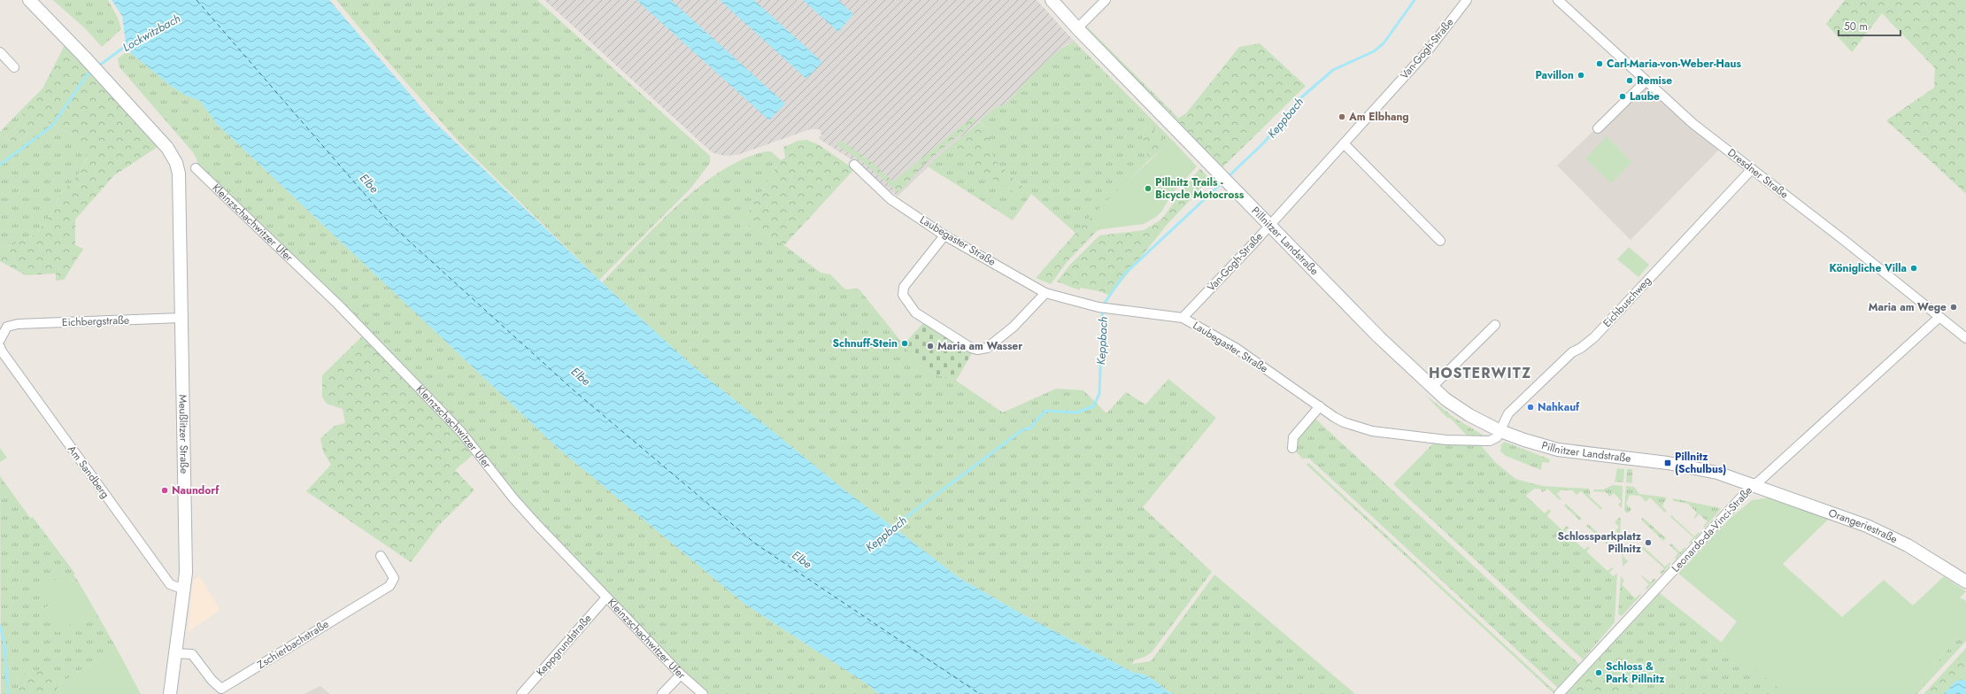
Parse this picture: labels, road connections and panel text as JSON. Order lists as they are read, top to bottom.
{
  "streets": {
    "main road": ["Pillnitzer Landstraße", "Meußlitzer Straße", "Orangeriestraße"],
    "street": [
      "Van-Gogh-Straße",
      "Dresdner Straße",
      "Kleinzschachwitzer Ufer",
      "Laubegaster Straße",
      "Eichbuschweg",
      "Eichbergstraße",
      "Am Sandberg",
      "Leonardo-da-Vinci-Straße",
      "Zschierbachstraße",
      "Keppgrundstraße"
    ]
  },
  "crossings": [
    ["Van-Gogh-Straße", "Laubegaster Straße"],
    ["Van-Gogh-Straße", "Pillnitzer Landstraße"],
    ["Dresdner Straße", "Eichbuschweg"],
    ["Dresdner Straße", "Leonardo-da-Vinci-Straße"],
    ["Kleinzschachwitzer Ufer", "Keppgrundstraße"],
    ["Laubegaster Straße", "Pillnitzer Landstraße"],
    ["Laubegaster Straße", "Eichbuschweg"],
    ["Pillnitzer Landstraße", "Eichbuschweg"],
    ["Pillnitzer Landstraße", "Orangeriestraße"],
    ["Pillnitzer Landstraße", "Leonardo-da-Vinci-Straße"],
    ["Eichbergstraße", "Meußlitzer Straße"],
    ["Meußlitzer Straße", "Am Sandberg"],
    ["Meußlitzer Straße", "Zschierbachstraße"],
    ["Orangeriestraße", "Leonardo-da-Vinci-Straße"]
  ],
  "districts": ["HOSTERWITZ"],
  "water": ["Lockwitzbach", "Keppbach", "Elbe"],
  "places": {
    "other": [
      "Carl-Maria-von-Weber-Haus",
      "Pavillon",
      "Remise",
      "Laube",
      "Am Elbhang",
      "Pillnitz Trails - Bicycle Motocross",
      "Königliche Villa",
      "Maria am Wege",
      "Schnuff-Stein",
      "Maria am Wasser",
      "Nahkauf",
      "Naundorf",
      "Schlossparkplatz Pillnitz",
      "Schloss & Park Pillnitz"
    ],
    "transit": ["Pillnitz (Schulbus)"]
  },
  "scale_bar": "50 m"
}
